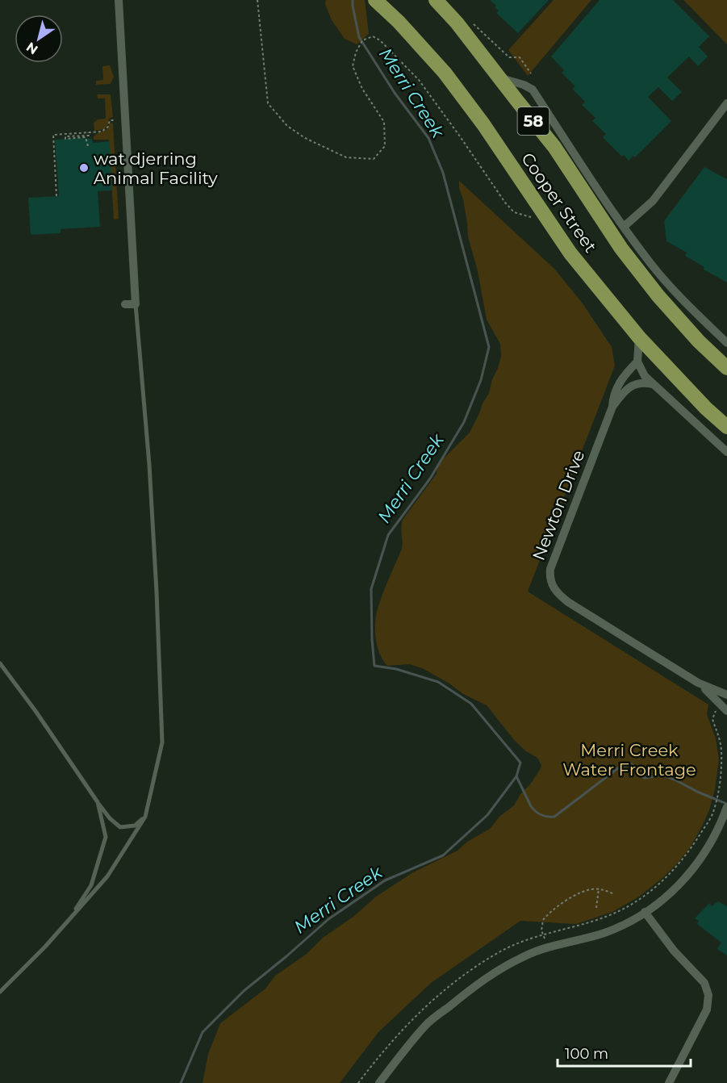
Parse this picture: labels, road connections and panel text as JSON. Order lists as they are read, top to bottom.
{
  "streets": {
    "main road": ["58", "Cooper Street"],
    "street": ["Newton Drive"]
  },
  "water": ["Merri Creek"],
  "parks": ["Merri Creek Water Frontage"],
  "places": ["wat djerring Animal Facility"],
  "scale_bar": "100 m",
  "north": "bottom left"
}
